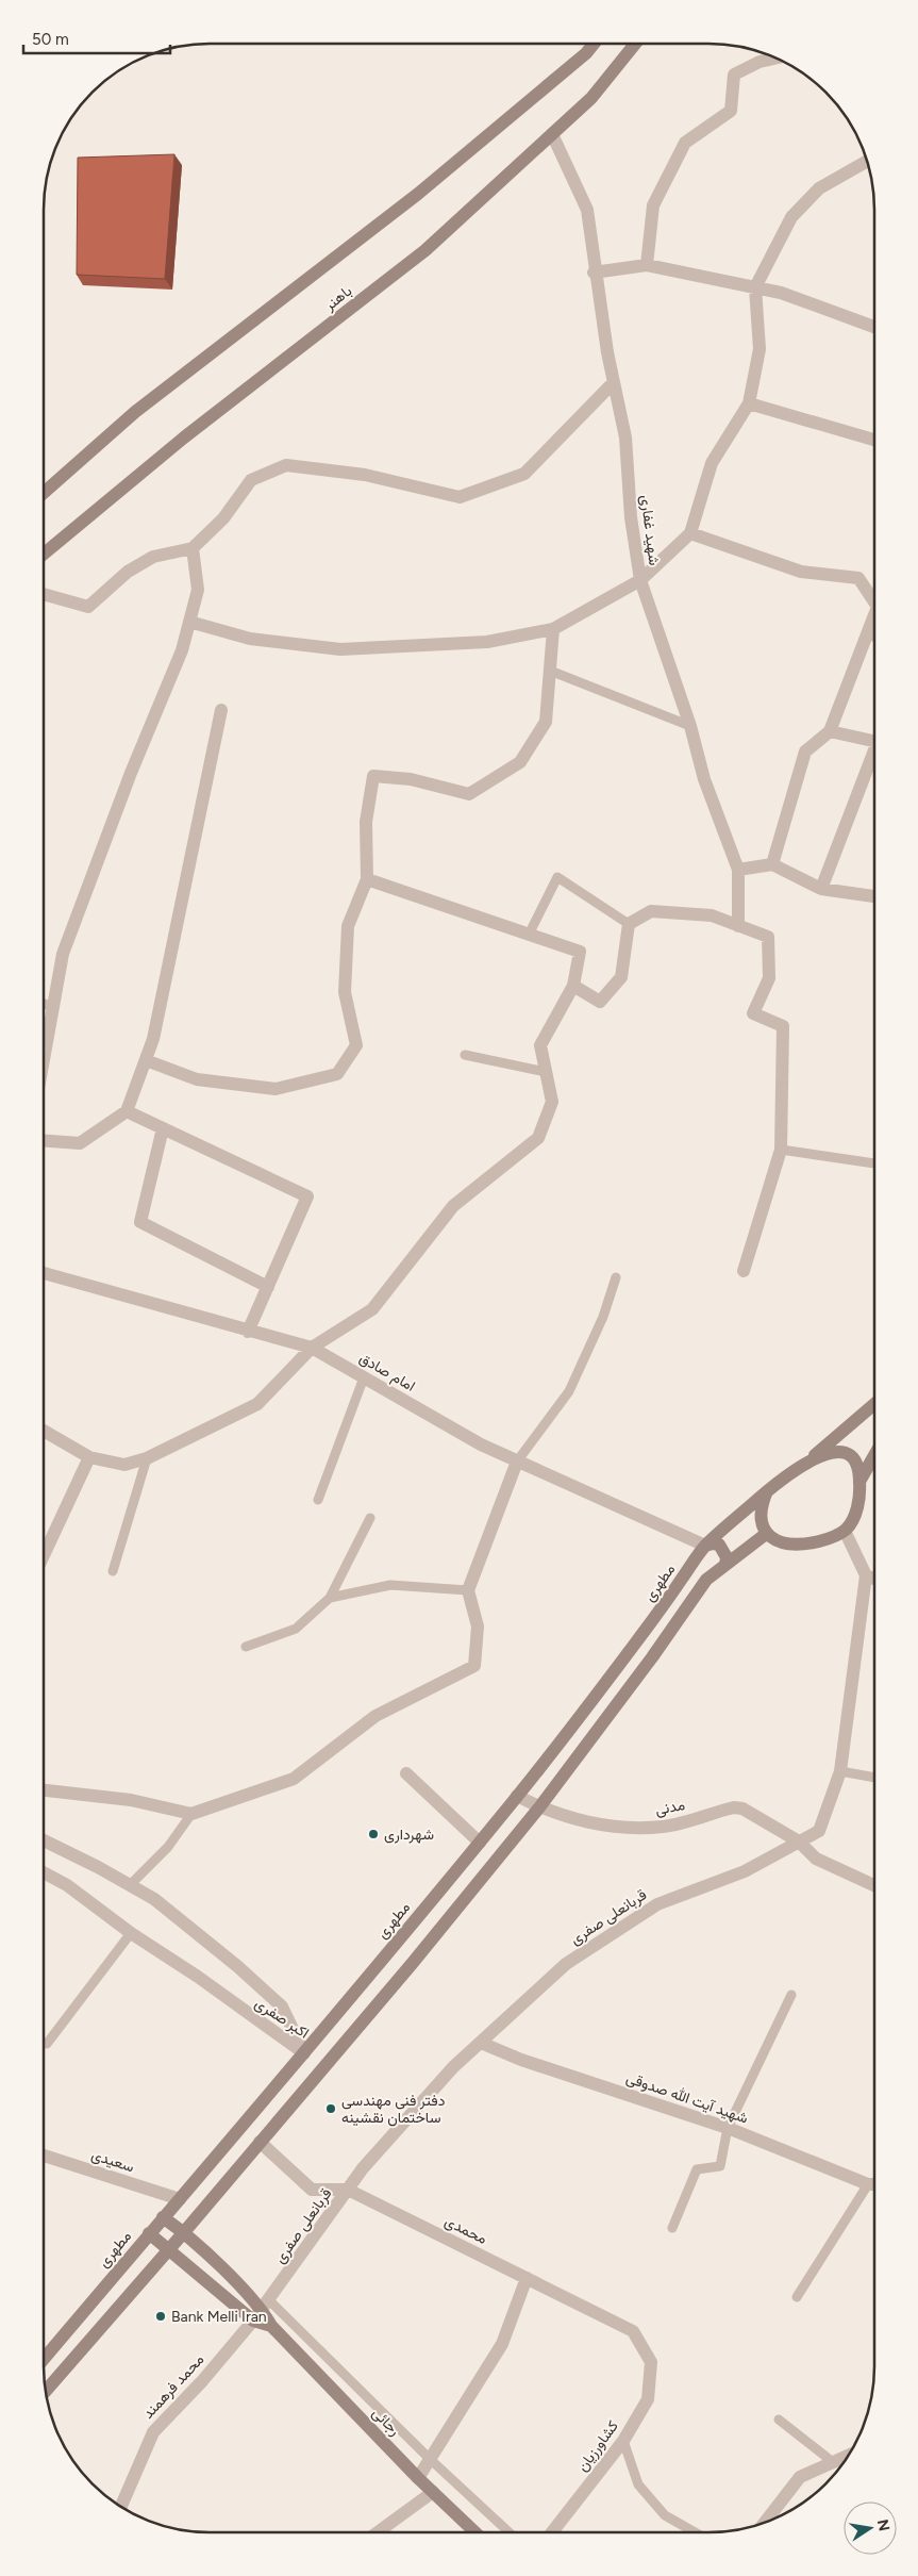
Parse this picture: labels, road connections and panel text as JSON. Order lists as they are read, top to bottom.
{
  "streets": {
    "main road": ["باهنر", "مطهری", "رجائی"],
    "street": [
      "شهید غفاری",
      "امام صادق",
      "مدنی",
      "قربانعلی صفری",
      "اکبر صفری",
      "شهید آیت الله صدوقی",
      "سعیدی",
      "محمدی",
      "محمد فرهمند",
      "کشاورزیان"
    ]
  },
  "crossings": [
    ["باهنر", "شهید غفاری"],
    ["امام صادق", "مطهری"],
    ["مطهری", "مدنی"],
    ["مطهری", "اکبر صفری"],
    ["مطهری", "سعیدی"],
    ["مطهری", "رجائی"],
    ["مدنی", "قربانعلی صفری"],
    ["قربانعلی صفری", "شهید آیت الله صدوقی"],
    ["قربانعلی صفری", "محمدی"],
    ["قربانعلی صفری", "محمد فرهمند"],
    ["قربانعلی صفری", "رجائی"],
    ["محمدی", "کشاورزیان"]
  ],
  "places": ["شهرداری", "دفتر فنی مهندسی ساختمان نقشینه", "Bank Melli Iran"],
  "scale_bar": "50 m",
  "north": "right"
}
